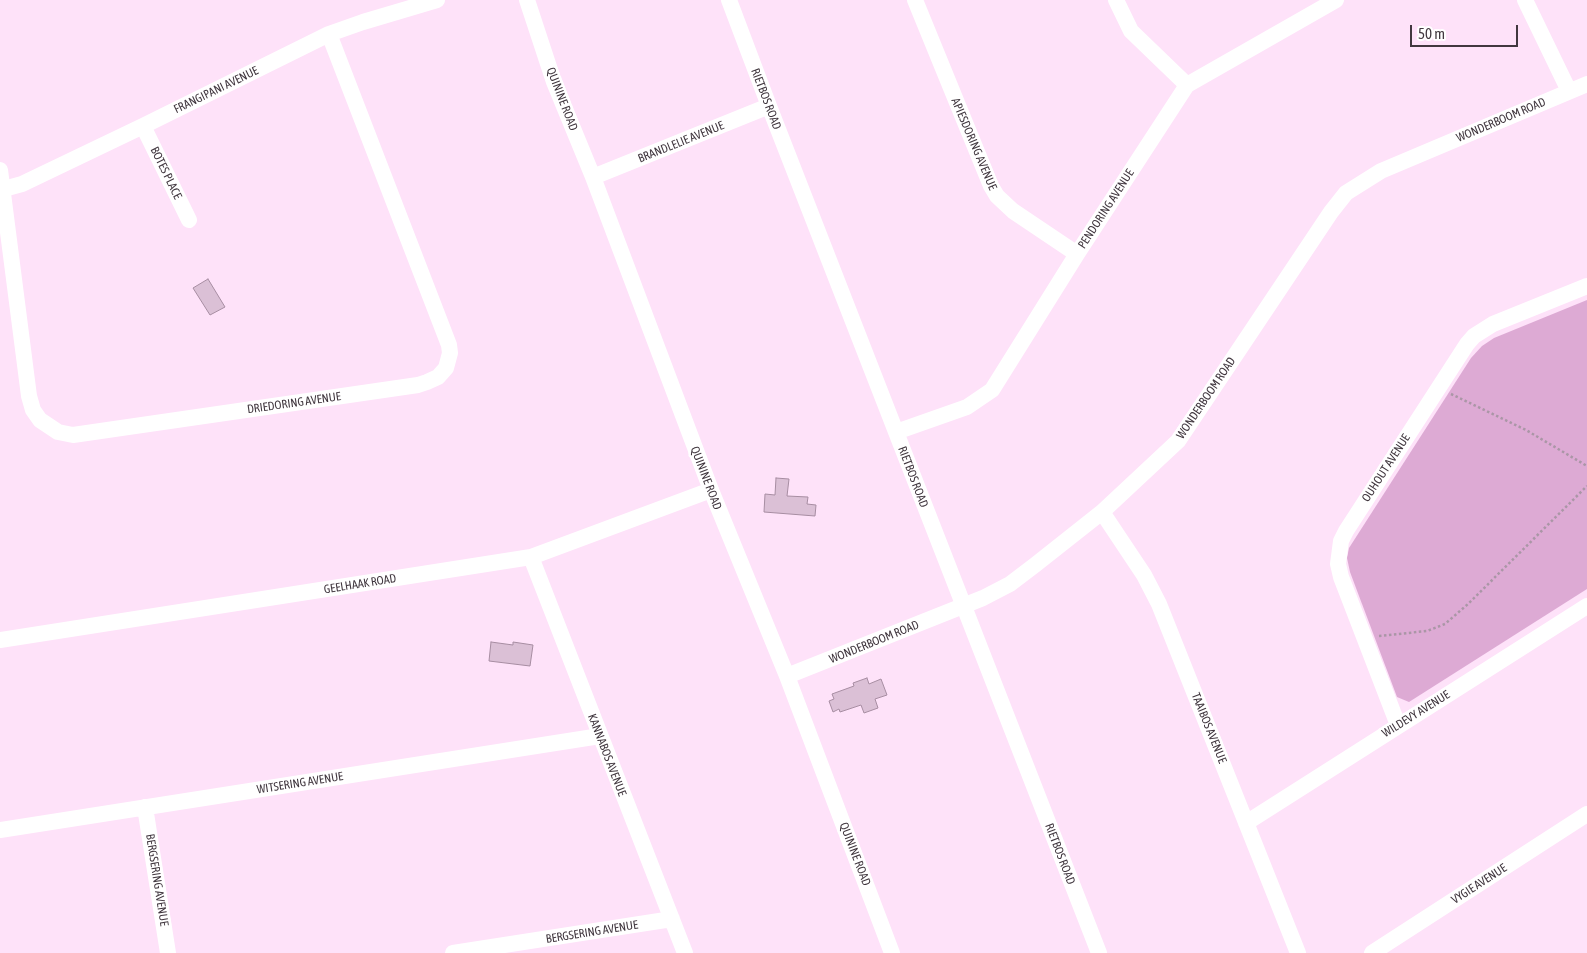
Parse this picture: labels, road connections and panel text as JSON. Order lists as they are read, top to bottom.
{
  "streets": {
    "street": [
      "FRANGIPANI AVENUE",
      "QUININE ROAD",
      "RIETBOS ROAD",
      "WONDERBOOM ROAD",
      "BRANDLELIE AVENUE",
      "APIESDORING AVENUE",
      "BOTES PLACE",
      "PENDORING AVENUE",
      "DRIEDORING AVENUE",
      "OUHOUT AVENUE",
      "GEELHAAK ROAD",
      "WILDEVY AVENUE",
      "TAAIBOS AVENUE",
      "KANNABOS AVENUE",
      "WITSERING AVENUE",
      "BERGSERING AVENUE",
      "VYGIE AVENUE"
    ]
  },
  "crossings": [
    ["FRANGIPANI AVENUE", "BOTES PLACE"],
    ["FRANGIPANI AVENUE", "DRIEDORING AVENUE"],
    ["QUININE ROAD", "WONDERBOOM ROAD"],
    ["QUININE ROAD", "BRANDLELIE AVENUE"],
    ["QUININE ROAD", "GEELHAAK ROAD"],
    ["RIETBOS ROAD", "WONDERBOOM ROAD"],
    ["RIETBOS ROAD", "BRANDLELIE AVENUE"],
    ["RIETBOS ROAD", "PENDORING AVENUE"],
    ["WONDERBOOM ROAD", "TAAIBOS AVENUE"],
    ["APIESDORING AVENUE", "PENDORING AVENUE"],
    ["OUHOUT AVENUE", "WILDEVY AVENUE"],
    ["GEELHAAK ROAD", "KANNABOS AVENUE"],
    ["WILDEVY AVENUE", "TAAIBOS AVENUE"],
    ["KANNABOS AVENUE", "WITSERING AVENUE"],
    ["KANNABOS AVENUE", "BERGSERING AVENUE"],
    ["WITSERING AVENUE", "BERGSERING AVENUE"]
  ],
  "scale_bar": "50 m"
}
